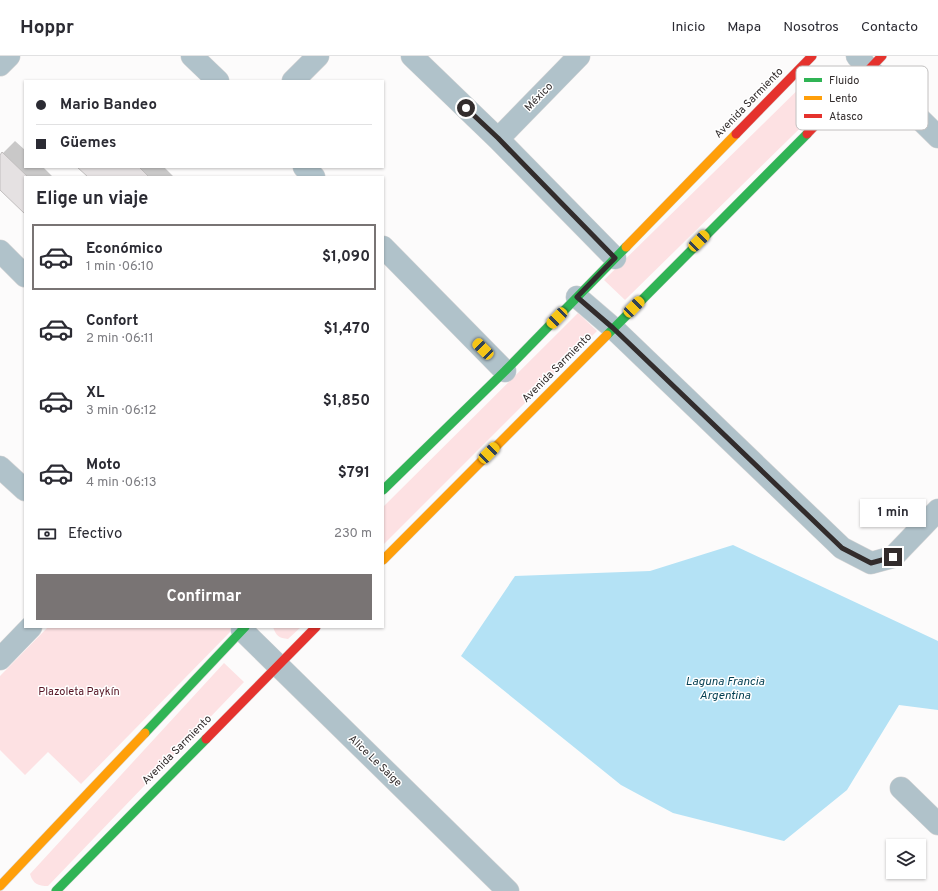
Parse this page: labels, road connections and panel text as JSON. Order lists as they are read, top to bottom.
{
  "streets": {
    "main road": ["Avenida Sarmiento"],
    "street": ["México", "Alice Le Saige"]
  },
  "crossings": [
    ["Avenida Sarmiento", "Alice Le Saige"]
  ],
  "water": ["Laguna Francia Argentina"],
  "parks": ["Plazoleta Paykín"],
  "legend": ["Fluido", "Lento", "Atasco"],
  "page": {
    "header": "Hoppr",
    "nav": [
      "Inicio",
      "Mapa",
      "Nosotros",
      "Contacto"
    ],
    "banner": ["Mario Bandeo", "Güemes"],
    "heading": "Elige un viaje",
    "list": [
      {
        "name": "Económico",
        "note": "1 min · 06:10",
        "value": "$1,090"
      },
      {
        "name": "Confort",
        "note": "2 min · 06:11",
        "value": "$1,470"
      },
      {
        "name": "XL",
        "note": "3 min · 06:12",
        "value": "$1,850"
      },
      {
        "name": "Moto",
        "note": "4 min · 06:13",
        "value": "$791"
      }
    ],
    "bubble": "1 min",
    "pay": ["Efectivo", "230 m"],
    "buttons": "Confirmar"
  }
}
